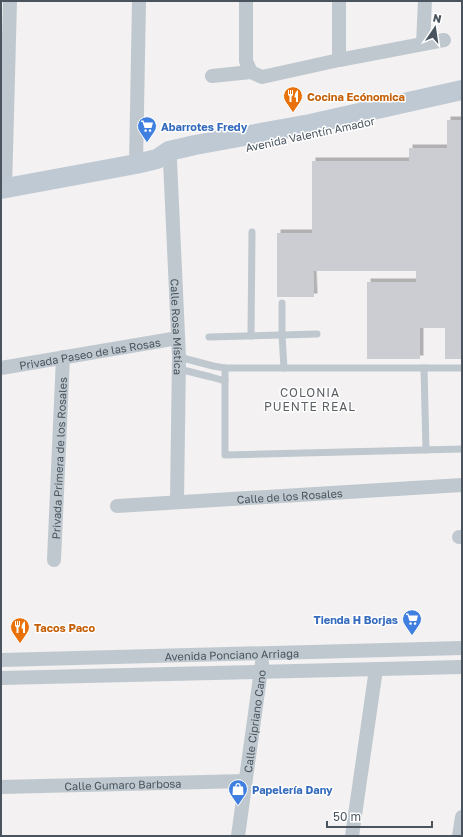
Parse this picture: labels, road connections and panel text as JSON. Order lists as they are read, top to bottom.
{
  "streets": {
    "main road": ["Avenida Valentín Amador"],
    "street": [
      "Calle Rosa Mística",
      "Privada Paseo de las Rosas",
      "Privada Primera de los Rosales",
      "Calle de los Rosales",
      "Avenida Ponciano Arriaga",
      "Calle Cipriano Cano",
      "Calle Gumaro Barbosa"
    ]
  },
  "crossings": [
    ["Avenida Valentín Amador", "Calle Rosa Mística"],
    ["Calle Rosa Mística", "Privada Paseo de las Rosas"],
    ["Calle Rosa Mística", "Calle de los Rosales"],
    ["Privada Paseo de las Rosas", "Privada Primera de los Rosales"],
    ["Avenida Ponciano Arriaga", "Calle Cipriano Cano"],
    ["Calle Cipriano Cano", "Calle Gumaro Barbosa"]
  ],
  "districts": ["COLONIA PUENTE REAL"],
  "places": {
    "restaurant": ["Cocina Ecónomica", "Tacos Paco"],
    "supermarket": ["Abarrotes Fredy", "Tienda H Borjas"],
    "shop": ["Papelería Dany"]
  },
  "scale_bar": "50 m",
  "north": "top"
}
